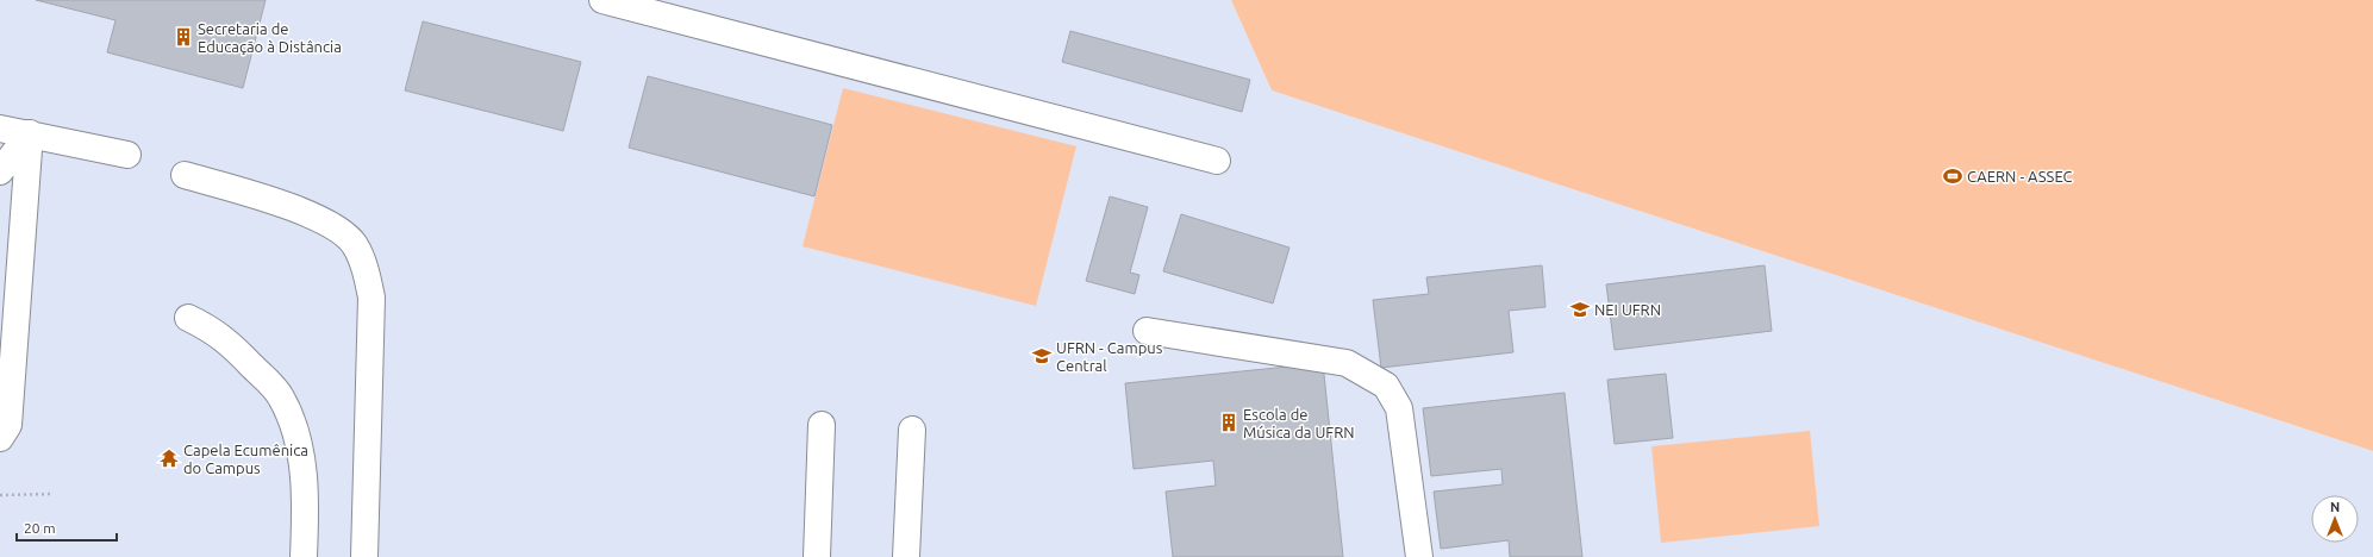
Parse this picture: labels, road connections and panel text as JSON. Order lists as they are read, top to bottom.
{
  "places": {
    "building": ["Secretaria de Educação à Distância", "Escola de Música da UFRN"],
    "sports": ["CAERN - ASSEC"],
    "school or university": ["NEI UFRN", "UFRN - Campus Central"],
    "temple": ["Capela Ecumênica do Campus"]
  },
  "scale_bar": "20 m",
  "north": "top"
}
